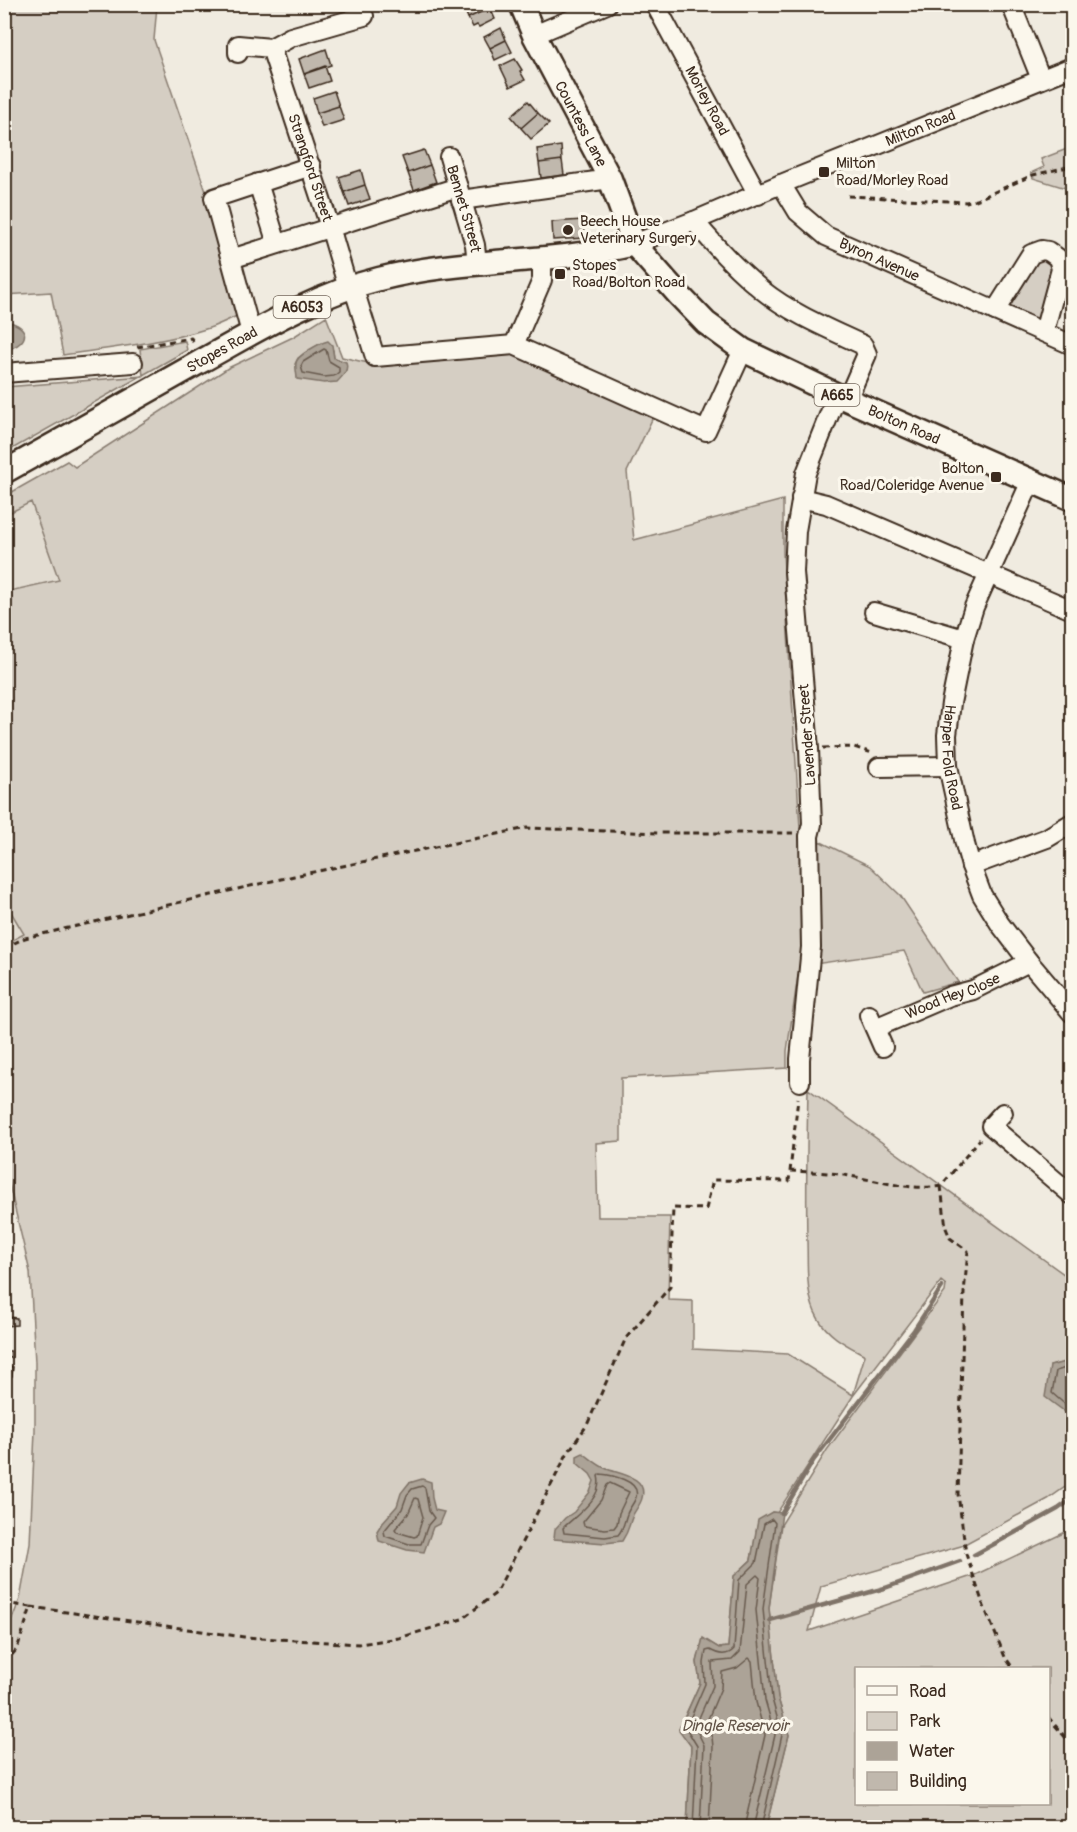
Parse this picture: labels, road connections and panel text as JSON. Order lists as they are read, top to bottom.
{
  "streets": {
    "main road": [
      "Countess Lane",
      "A6053",
      "Stopes Road",
      "A665",
      "Bolton Road"
    ],
    "street": [
      "Morley Road",
      "Milton Road",
      "Strangford Street",
      "Bennet Street",
      "Byron Avenue",
      "Lavender Street",
      "Harper Fold Road",
      "Wood Hey Close"
    ]
  },
  "crossings": [
    ["Morley Road", "Milton Road"],
    ["Countess Lane", "Milton Road"],
    ["Countess Lane", "Stopes Road"],
    ["Countess Lane", "Bolton Road"],
    ["Milton Road", "Byron Avenue"],
    ["Milton Road", "Stopes Road"],
    ["Milton Road", "Bolton Road"],
    ["Milton Road", "Lavender Street"],
    ["Strangford Street", "Stopes Road"],
    ["Bennet Street", "Stopes Road"],
    ["Stopes Road", "Bolton Road"],
    ["Bolton Road", "Lavender Street"],
    ["Bolton Road", "Harper Fold Road"],
    ["Harper Fold Road", "Wood Hey Close"]
  ],
  "water": ["Dingle Reservoir"],
  "places": {
    "transit": ["Milton Road/Morley Road", "Stopes Road/Bolton Road", "Bolton Road/Coleridge Avenue"],
    "other": ["Beech House Veterinary Surgery"]
  },
  "legend": [
    "Road",
    "Park",
    "Water",
    "Building"
  ]
}
